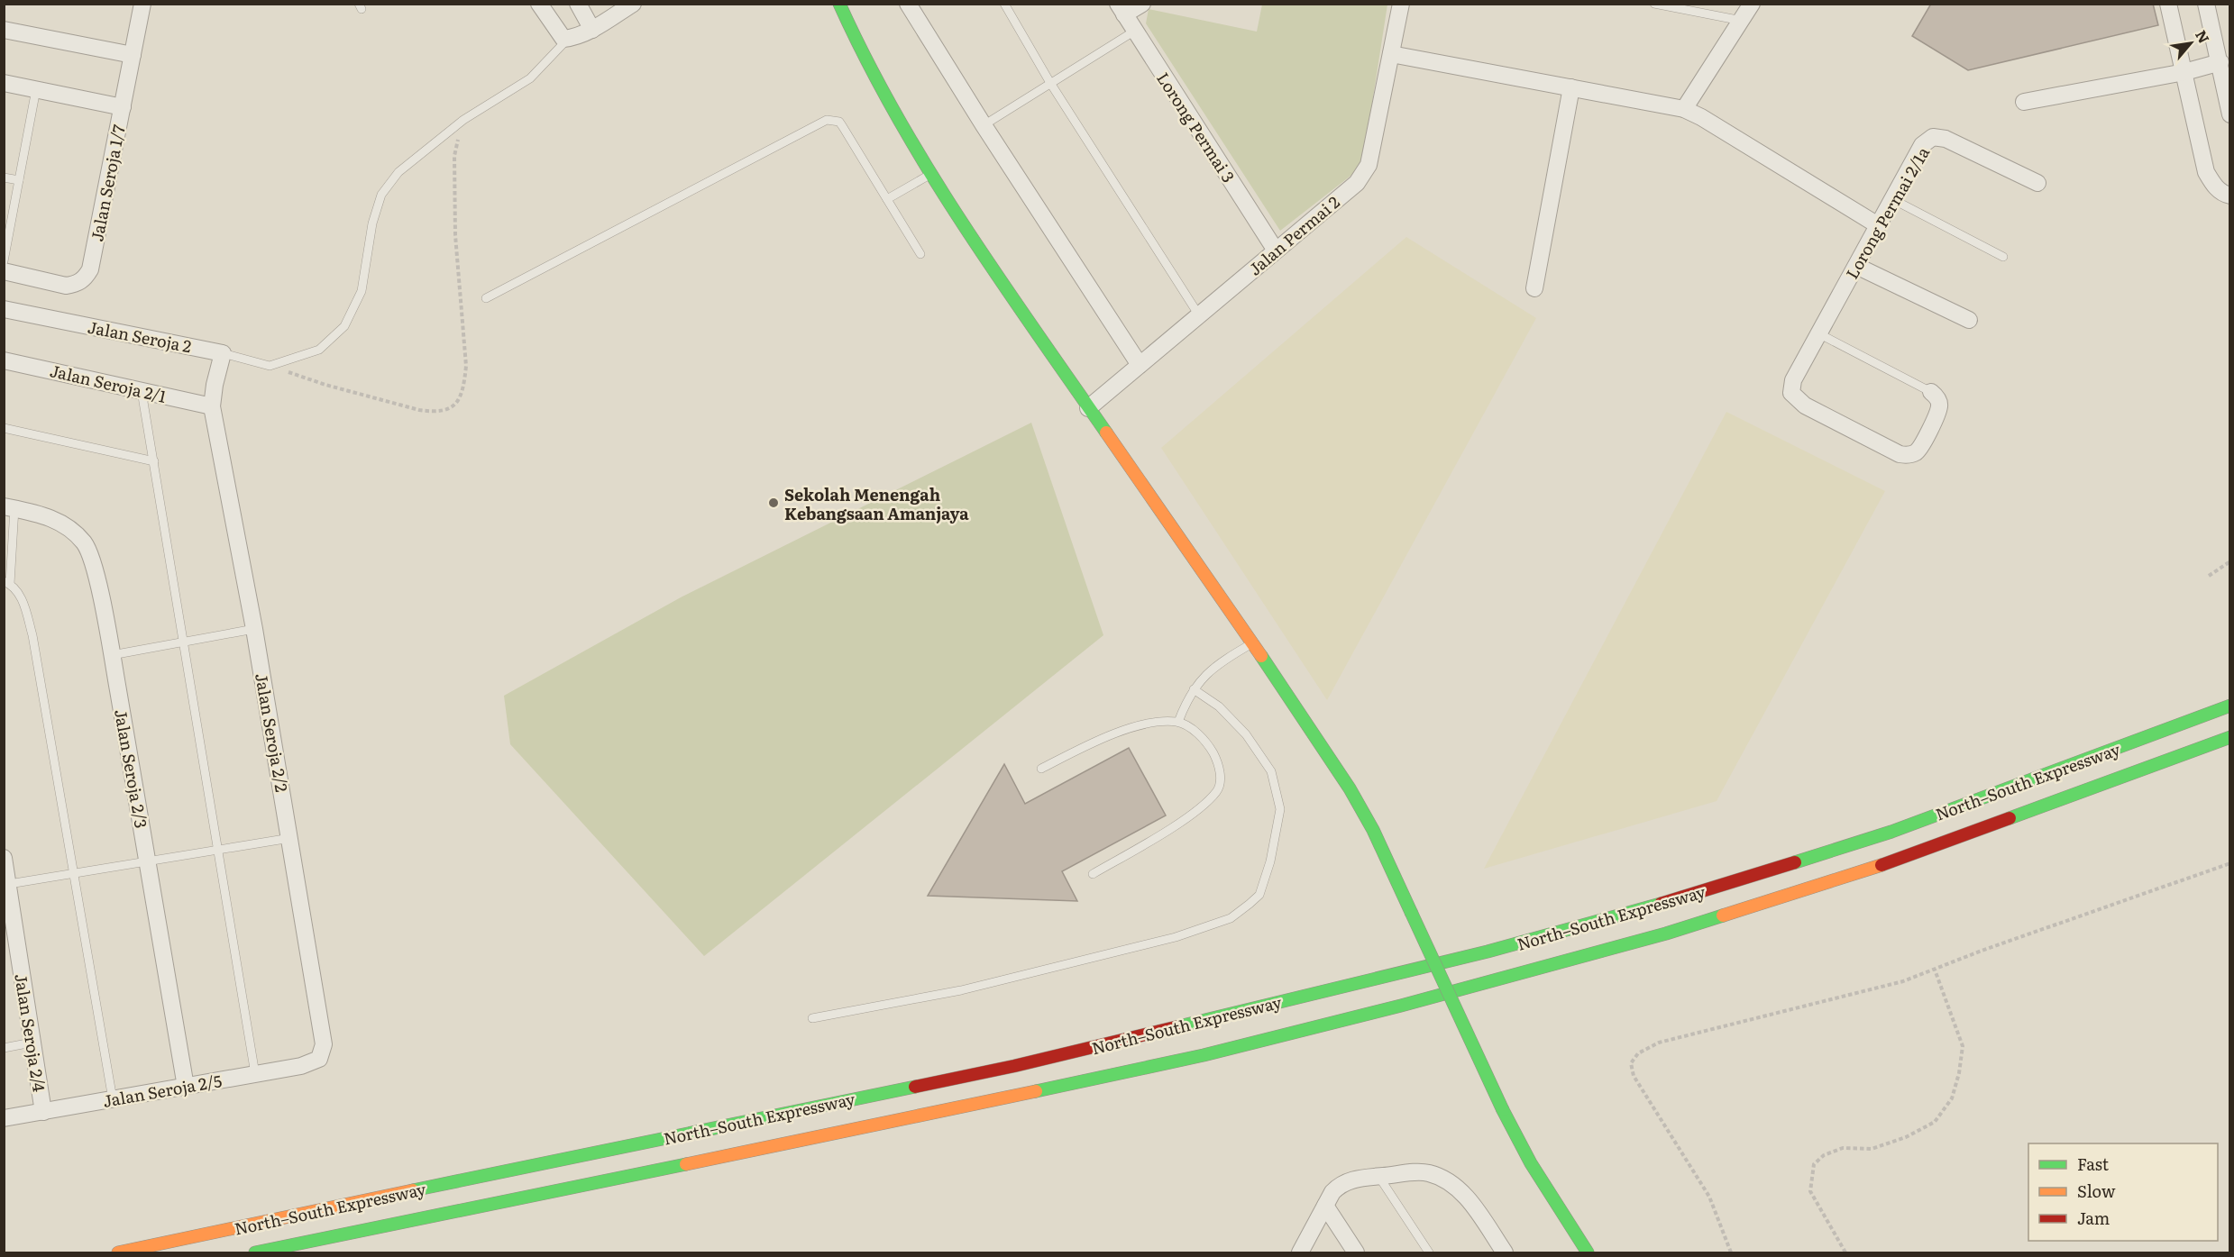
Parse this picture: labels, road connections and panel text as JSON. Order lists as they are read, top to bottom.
{
  "streets": {
    "main road": ["North–South Expressway"],
    "street": [
      "Lorong Permai 3",
      "Jalan Seroja 1/7",
      "Lorong Permai 2/1a",
      "Jalan Permai 2",
      "Jalan Seroja 2",
      "Jalan Seroja 2/1",
      "Jalan Seroja 2/2",
      "Jalan Seroja 2/3",
      "Jalan Seroja 2/4",
      "Jalan Seroja 2/5"
    ]
  },
  "crossings": [
    ["Lorong Permai 3", "Jalan Permai 2"],
    ["Jalan Seroja 2/1", "Jalan Seroja 2/2"],
    ["Jalan Seroja 2/2", "Jalan Seroja 2/5"],
    ["Jalan Seroja 2/3", "Jalan Seroja 2/5"],
    ["Jalan Seroja 2/4", "Jalan Seroja 2/5"]
  ],
  "places": ["Sekolah Menengah Kebangsaan Amanjaya"],
  "legend": ["Fast", "Slow", "Jam"],
  "north": "top right"
}
